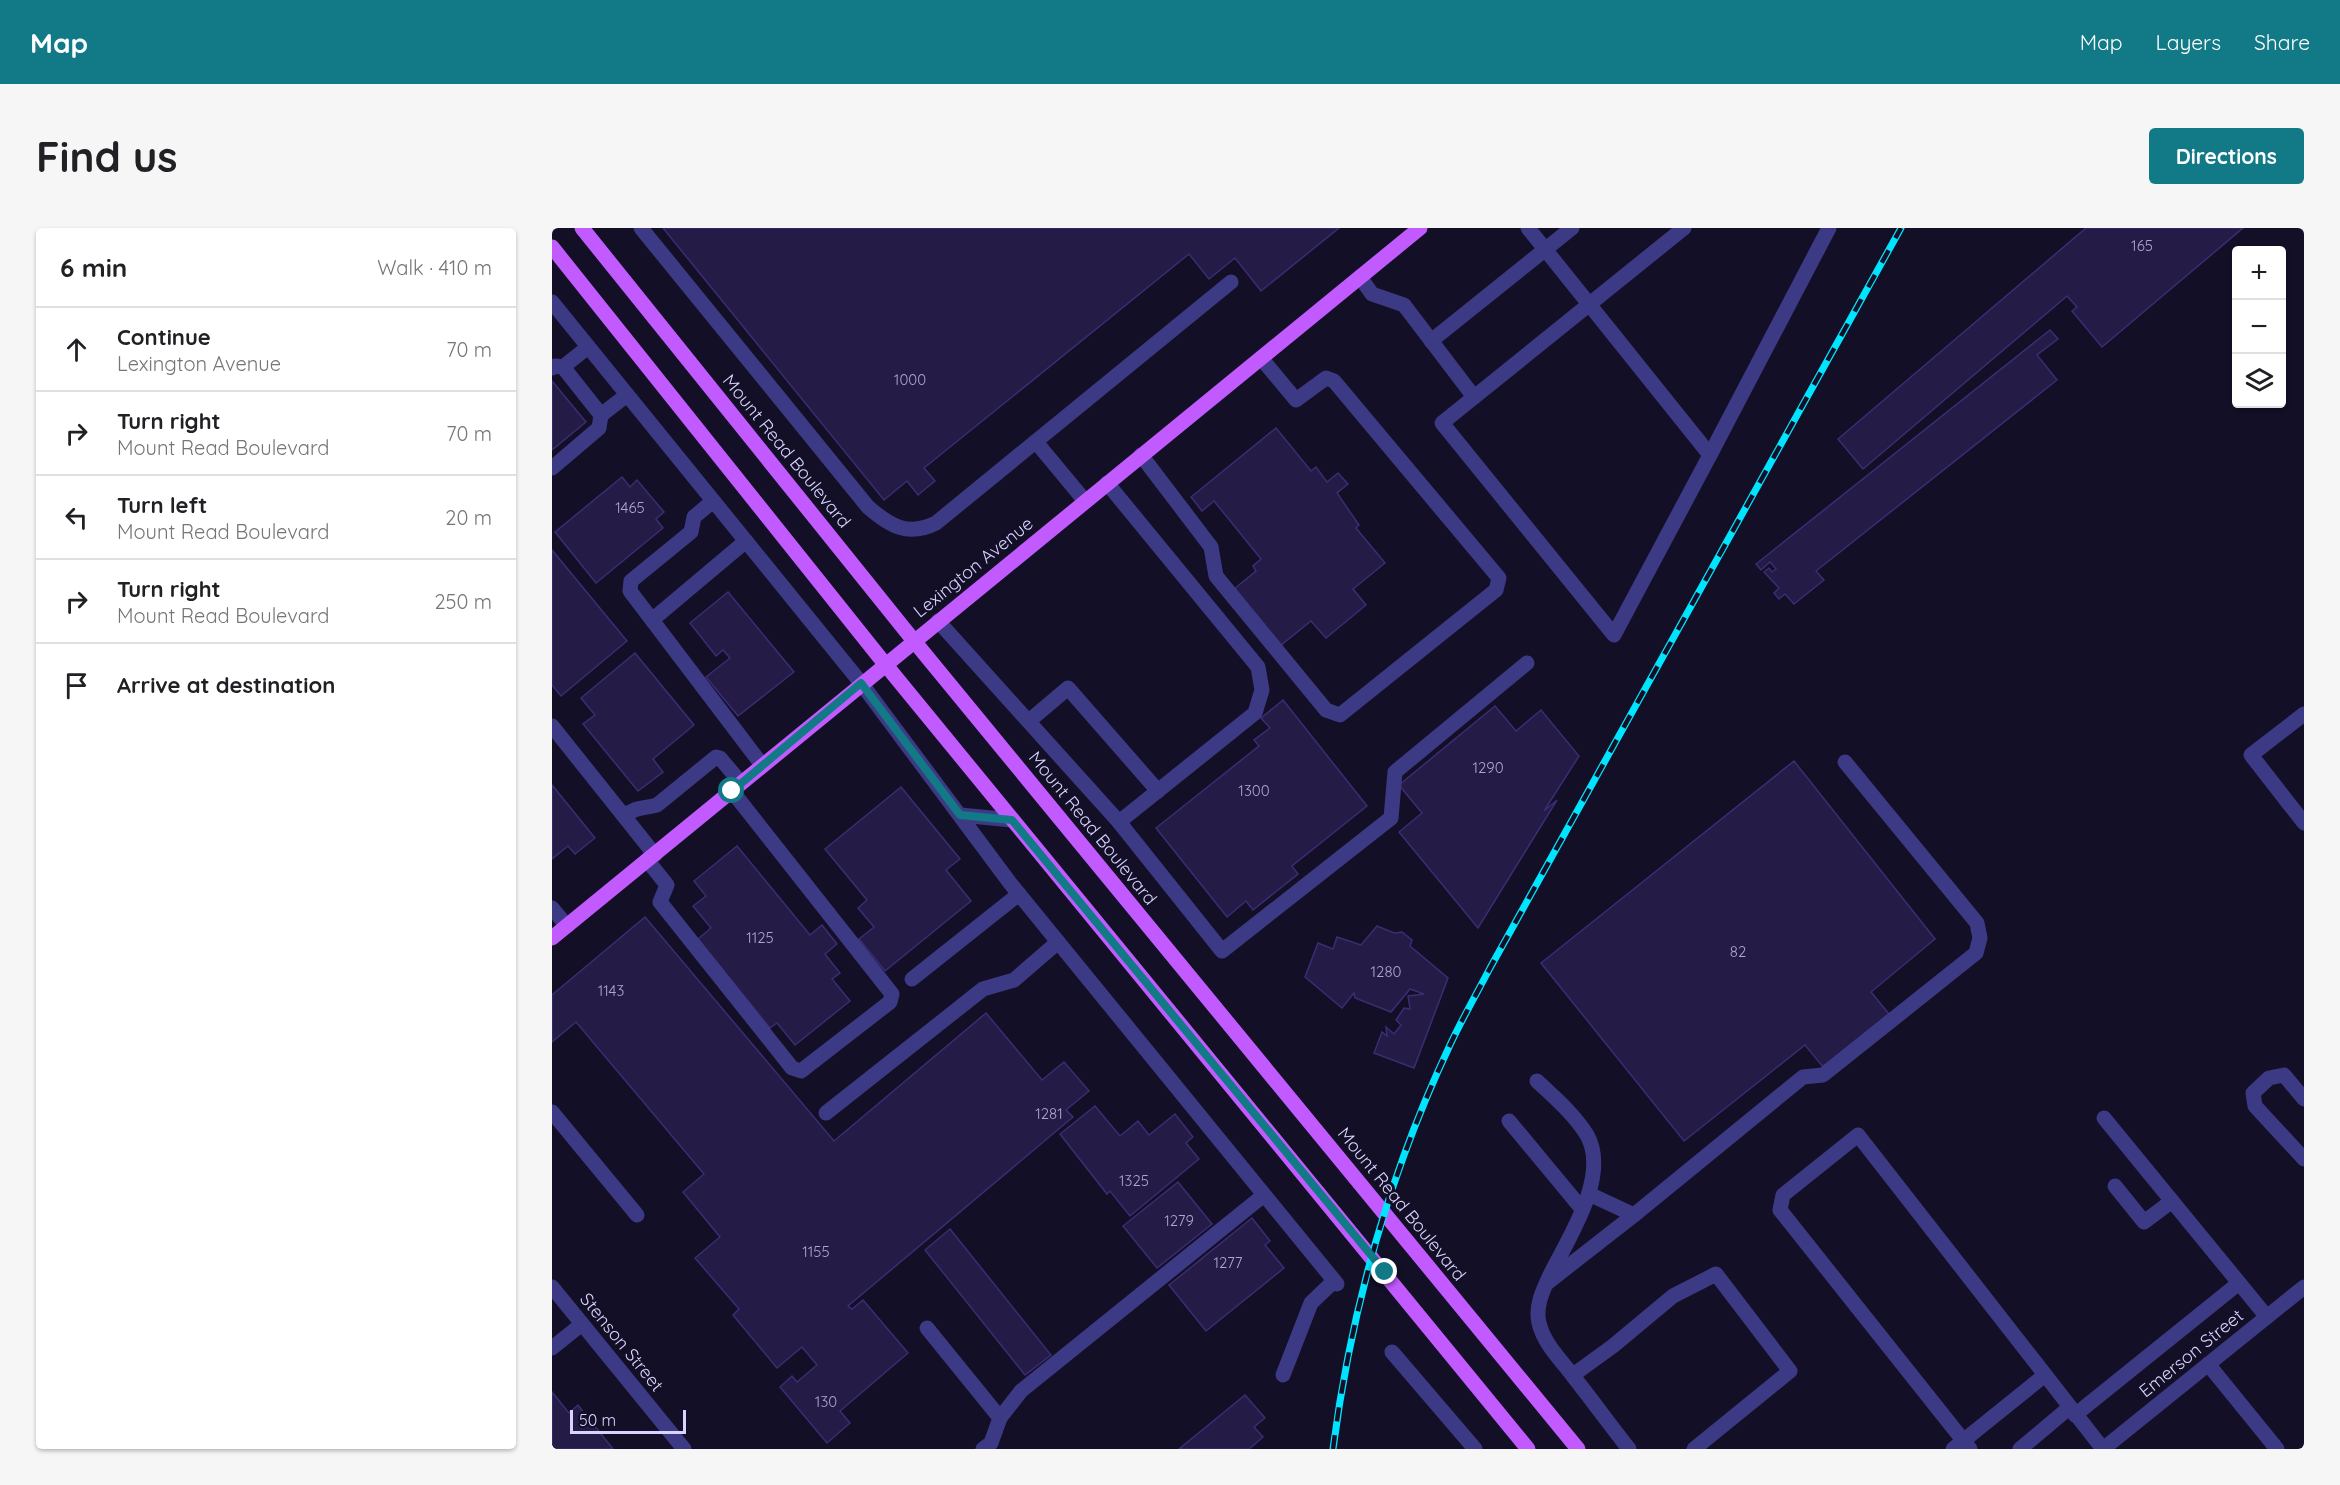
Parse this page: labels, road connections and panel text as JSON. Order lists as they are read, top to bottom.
{
  "streets": {
    "main road": ["Mount Read Boulevard", "Lexington Avenue"],
    "street": ["Stenson Street", "Emerson Street"]
  },
  "crossings": [
    ["Mount Read Boulevard", "Lexington Avenue"]
  ],
  "house_numbers": [
    "165",
    "1000",
    "1465",
    "1290",
    "1300",
    "1125",
    "82",
    "1280",
    "1143",
    "1281",
    "1325",
    "1279",
    "1155",
    "1277",
    "130"
  ],
  "scale_bar": "50 m",
  "page": {
    "header": "Map",
    "nav": ["Map", "Layers", "Share"],
    "buttons": "Directions",
    "title": "Find us",
    "heading": ["6 min", "Walk · 410 m"],
    "map_buttons": ["+", "−"],
    "list": [
      ["Continue", "Lexington Avenue", "70 m"],
      ["Turn right", "Mount Read Boulevard", "70 m"],
      ["Turn left", "Mount Read Boulevard", "20 m"],
      ["Turn right", "Mount Read Boulevard", "250 m"],
      "Arrive at destination"
    ],
    "scale": "50 m"
  }
}
